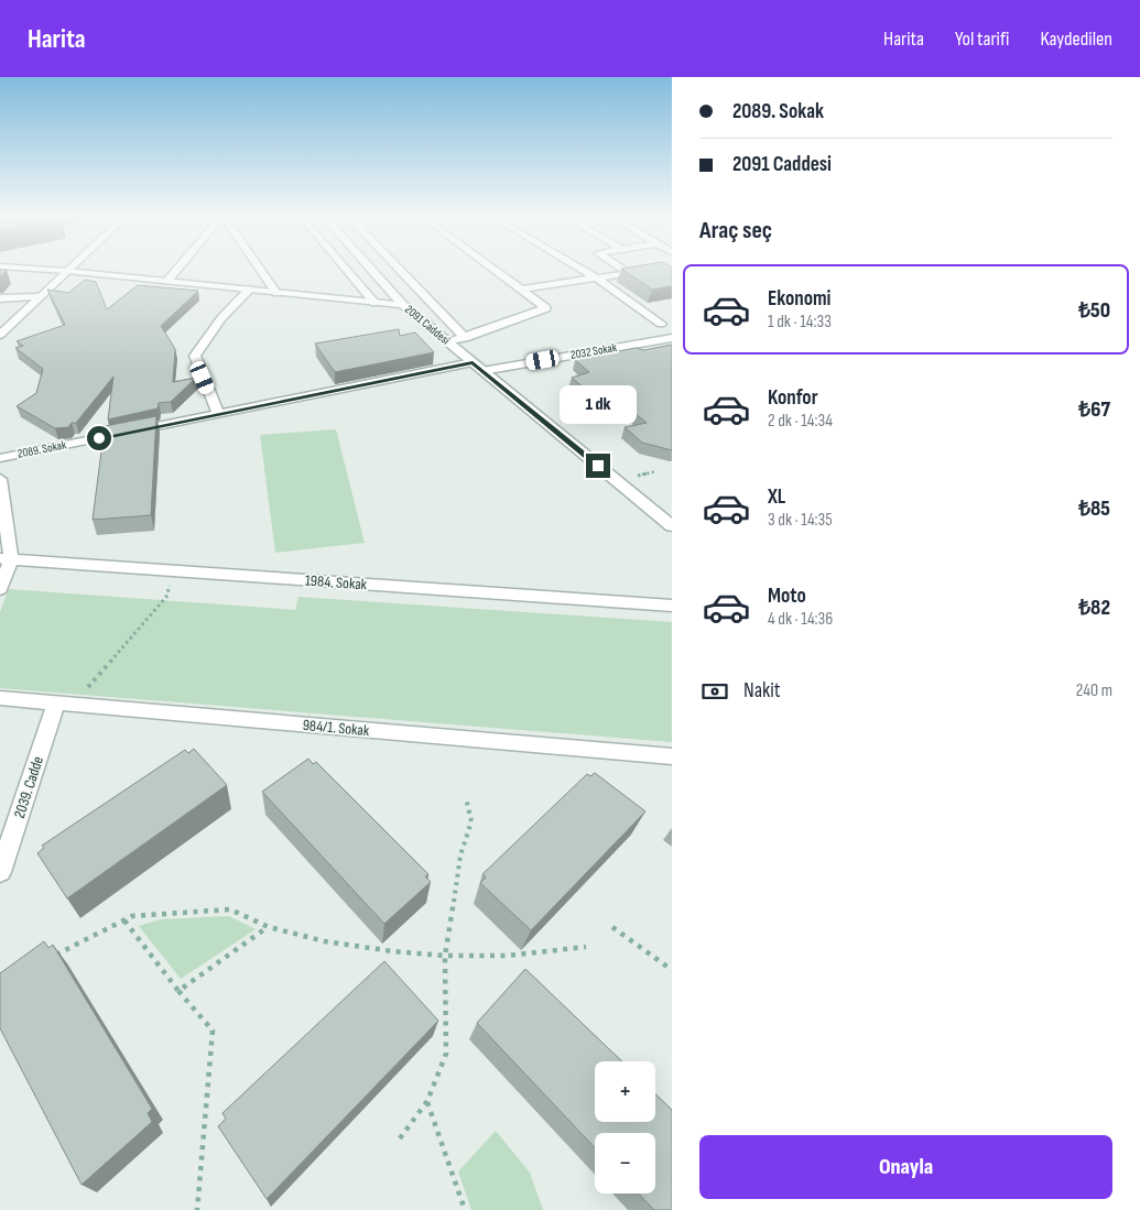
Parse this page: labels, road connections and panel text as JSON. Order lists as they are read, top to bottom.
{
  "streets": {
    "street": [
      "2091 Caddesi",
      "2032 Sokak",
      "2089. Sokak",
      "1984. Sokak",
      "984/1. Sokak",
      "2039. Cadde"
    ]
  },
  "crossings": [
    ["2091 Caddesi", "2032 Sokak"],
    ["2091 Caddesi", "2089. Sokak"],
    ["2032 Sokak", "2089. Sokak"],
    ["984/1. Sokak", "2039. Cadde"]
  ],
  "page": {
    "header": "Harita",
    "nav": ["Harita", "Yol tarifi", "Kaydedilen"],
    "banner": ["2089. Sokak", "2091 Caddesi"],
    "heading": "Araç seç",
    "list": [
      {
        "name": "Ekonomi",
        "note": "1 dk · 14:33",
        "value": "₺50"
      },
      {
        "name": "Konfor",
        "note": "2 dk · 14:34",
        "value": "₺67"
      },
      {
        "name": "XL",
        "note": "3 dk · 14:35",
        "value": "₺85"
      },
      {
        "name": "Moto",
        "note": "4 dk · 14:36",
        "value": "₺82"
      }
    ],
    "bubble": "1 dk",
    "pay": ["Nakit", "240 m"],
    "map_buttons": ["+", "−"],
    "buttons": "Onayla"
  }
}
